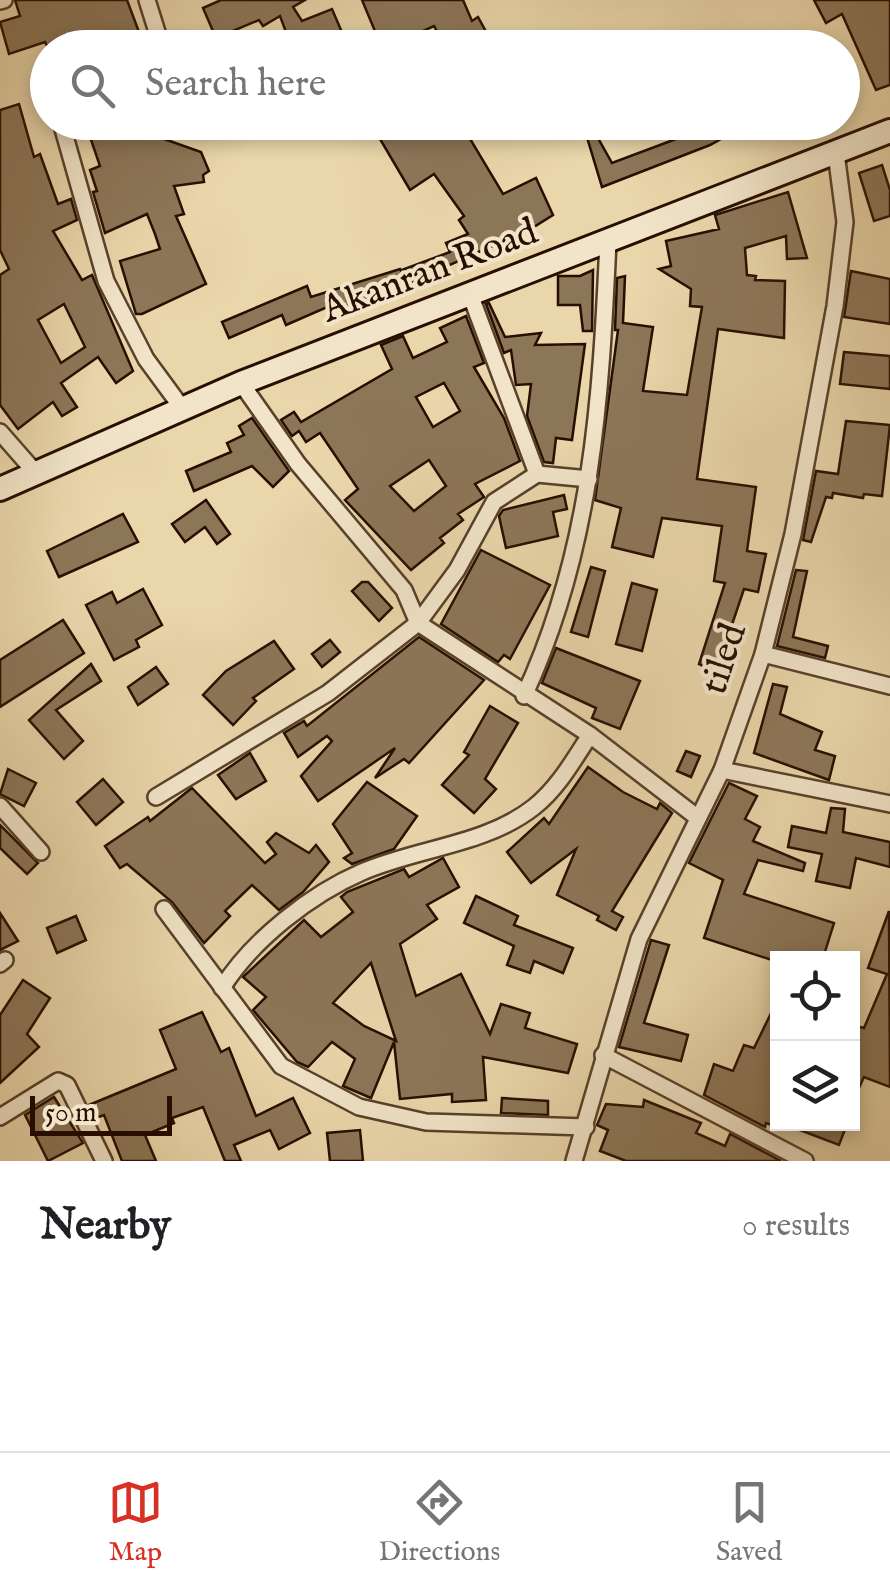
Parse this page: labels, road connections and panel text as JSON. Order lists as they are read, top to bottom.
{
  "streets": {
    "main road": ["Akanran Road"],
    "street": ["tiled"]
  },
  "crossings": [
    ["Akanran Road", "tiled"]
  ],
  "scale_bar": "50 m",
  "page": {
    "search": "Search here",
    "scale": "50 m",
    "heading": ["Nearby", "0 results"],
    "nav": ["Map", "Directions", "Saved"]
  }
}
